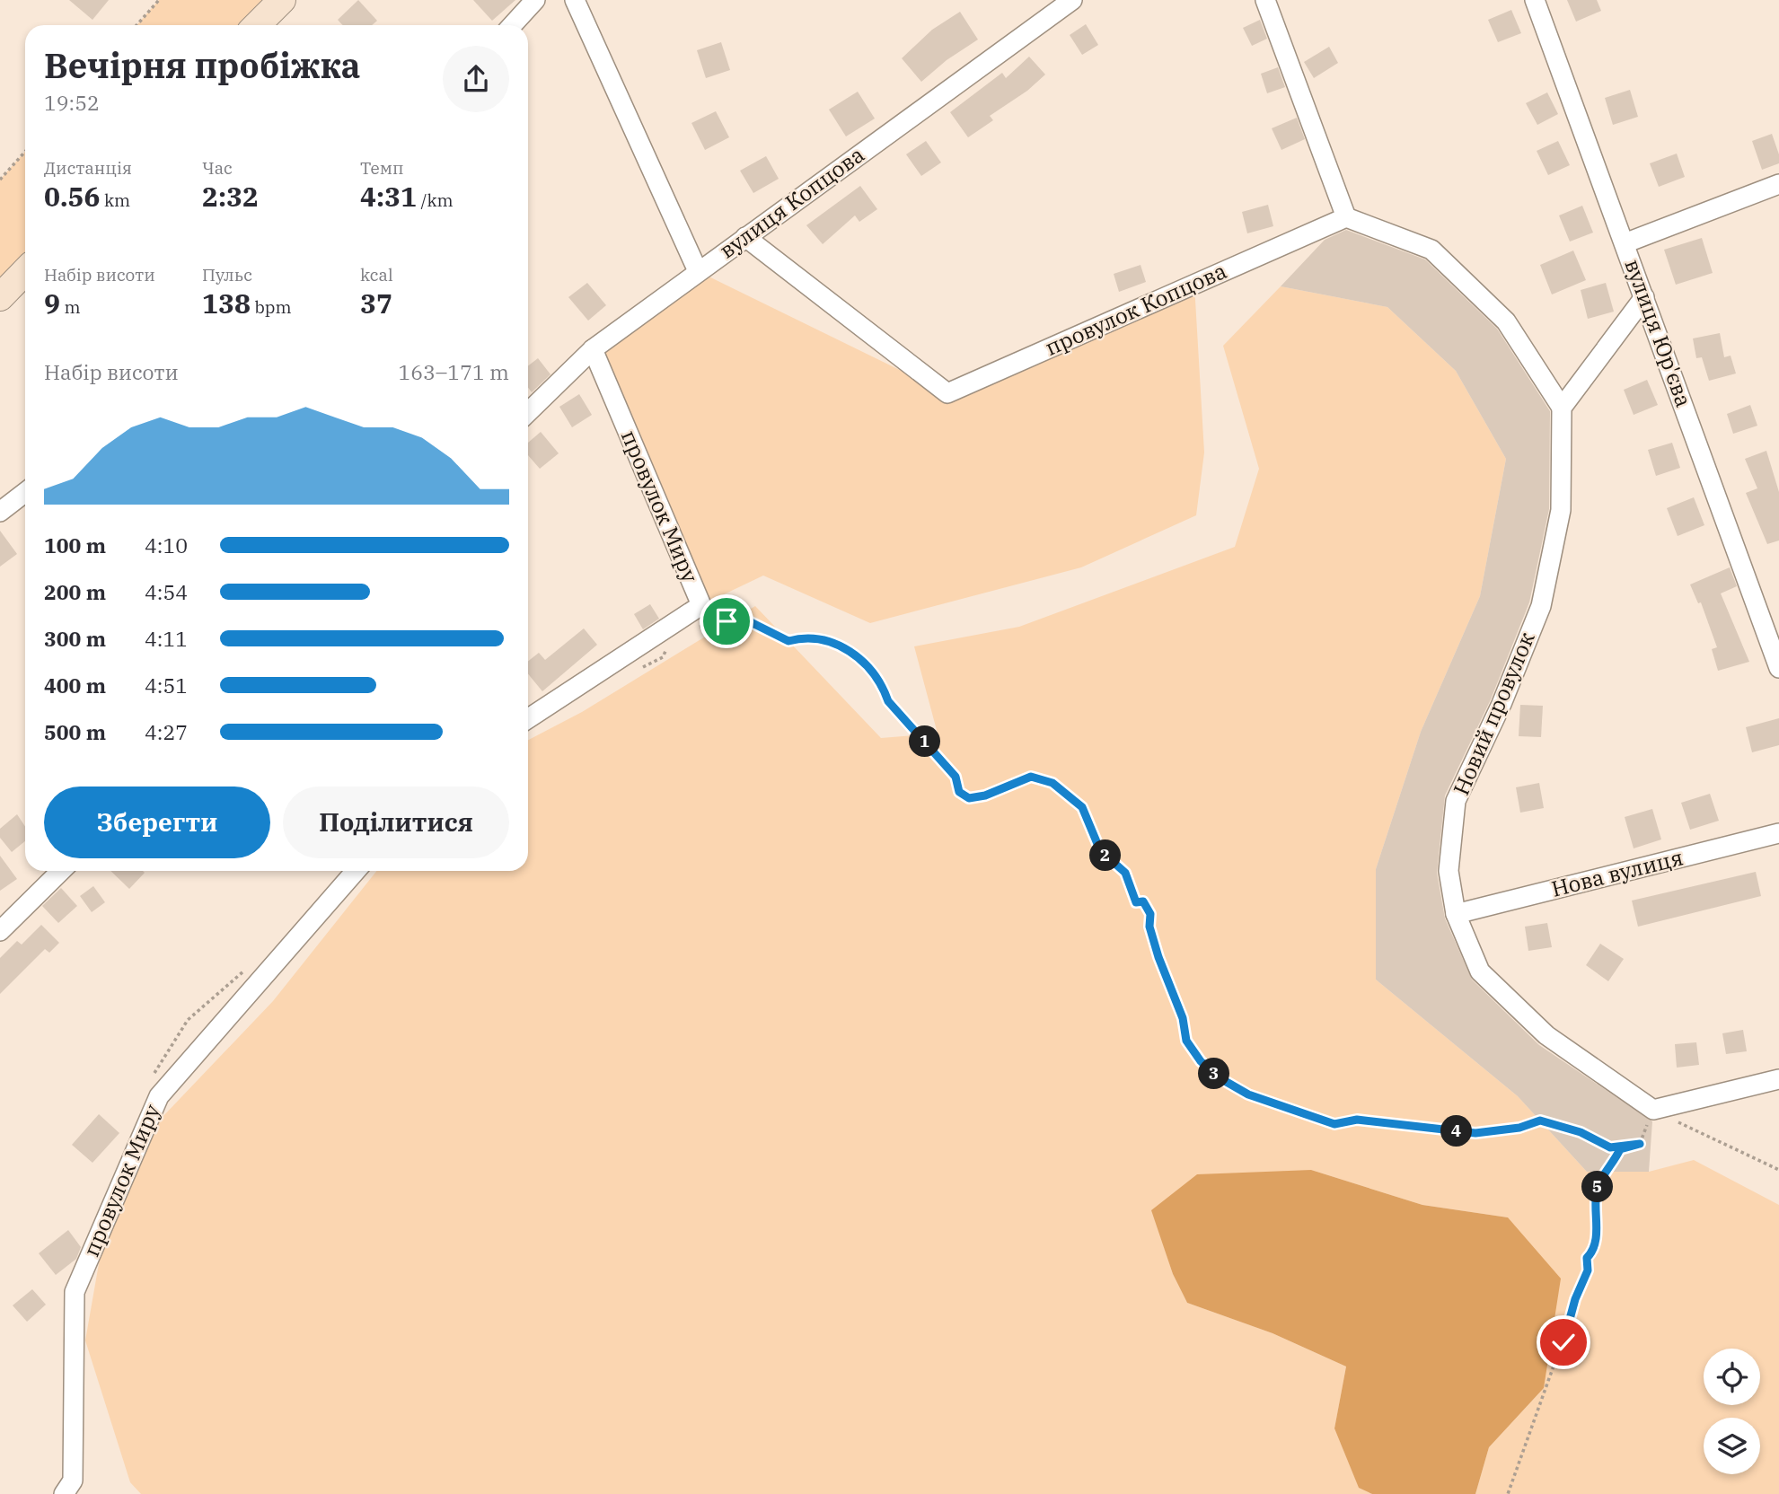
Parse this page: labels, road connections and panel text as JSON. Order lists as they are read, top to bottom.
{
  "streets": {
    "street": [
      "вулиця Копцова",
      "провулок Копцова",
      "вулиця Юр'єва",
      "провулок Миру",
      "Новий провулок",
      "Нова вулиця"
    ]
  },
  "crossings": [
    ["вулиця Копцова", "провулок Копцова"],
    ["вулиця Копцова", "провулок Миру"],
    ["Новий провулок", "Нова вулиця"]
  ],
  "page": {
    "heading": ["Вечірня пробіжка", "19:52"],
    "stats": [
      ["Дистанція", "0.56 km"],
      ["Час", "2:32"],
      ["Темп", "4:31 /km"],
      ["Набір висоти", "9 m"],
      ["Пульс", "138 bpm"],
      ["kcal", "37"]
    ],
    "chart": ["Набір висоти", "163–171 m"],
    "list": [
      {
        "name": "100 m",
        "note": "4:10"
      },
      {
        "name": "200 m",
        "note": "4:54"
      },
      {
        "name": "300 m",
        "note": "4:11"
      },
      {
        "name": "400 m",
        "note": "4:51"
      },
      {
        "name": "500 m",
        "note": "4:27"
      }
    ],
    "pins": [
      "1",
      "2",
      "3",
      "4",
      "5"
    ],
    "buttons": ["Зберегти", "Поділитися"]
  }
}
